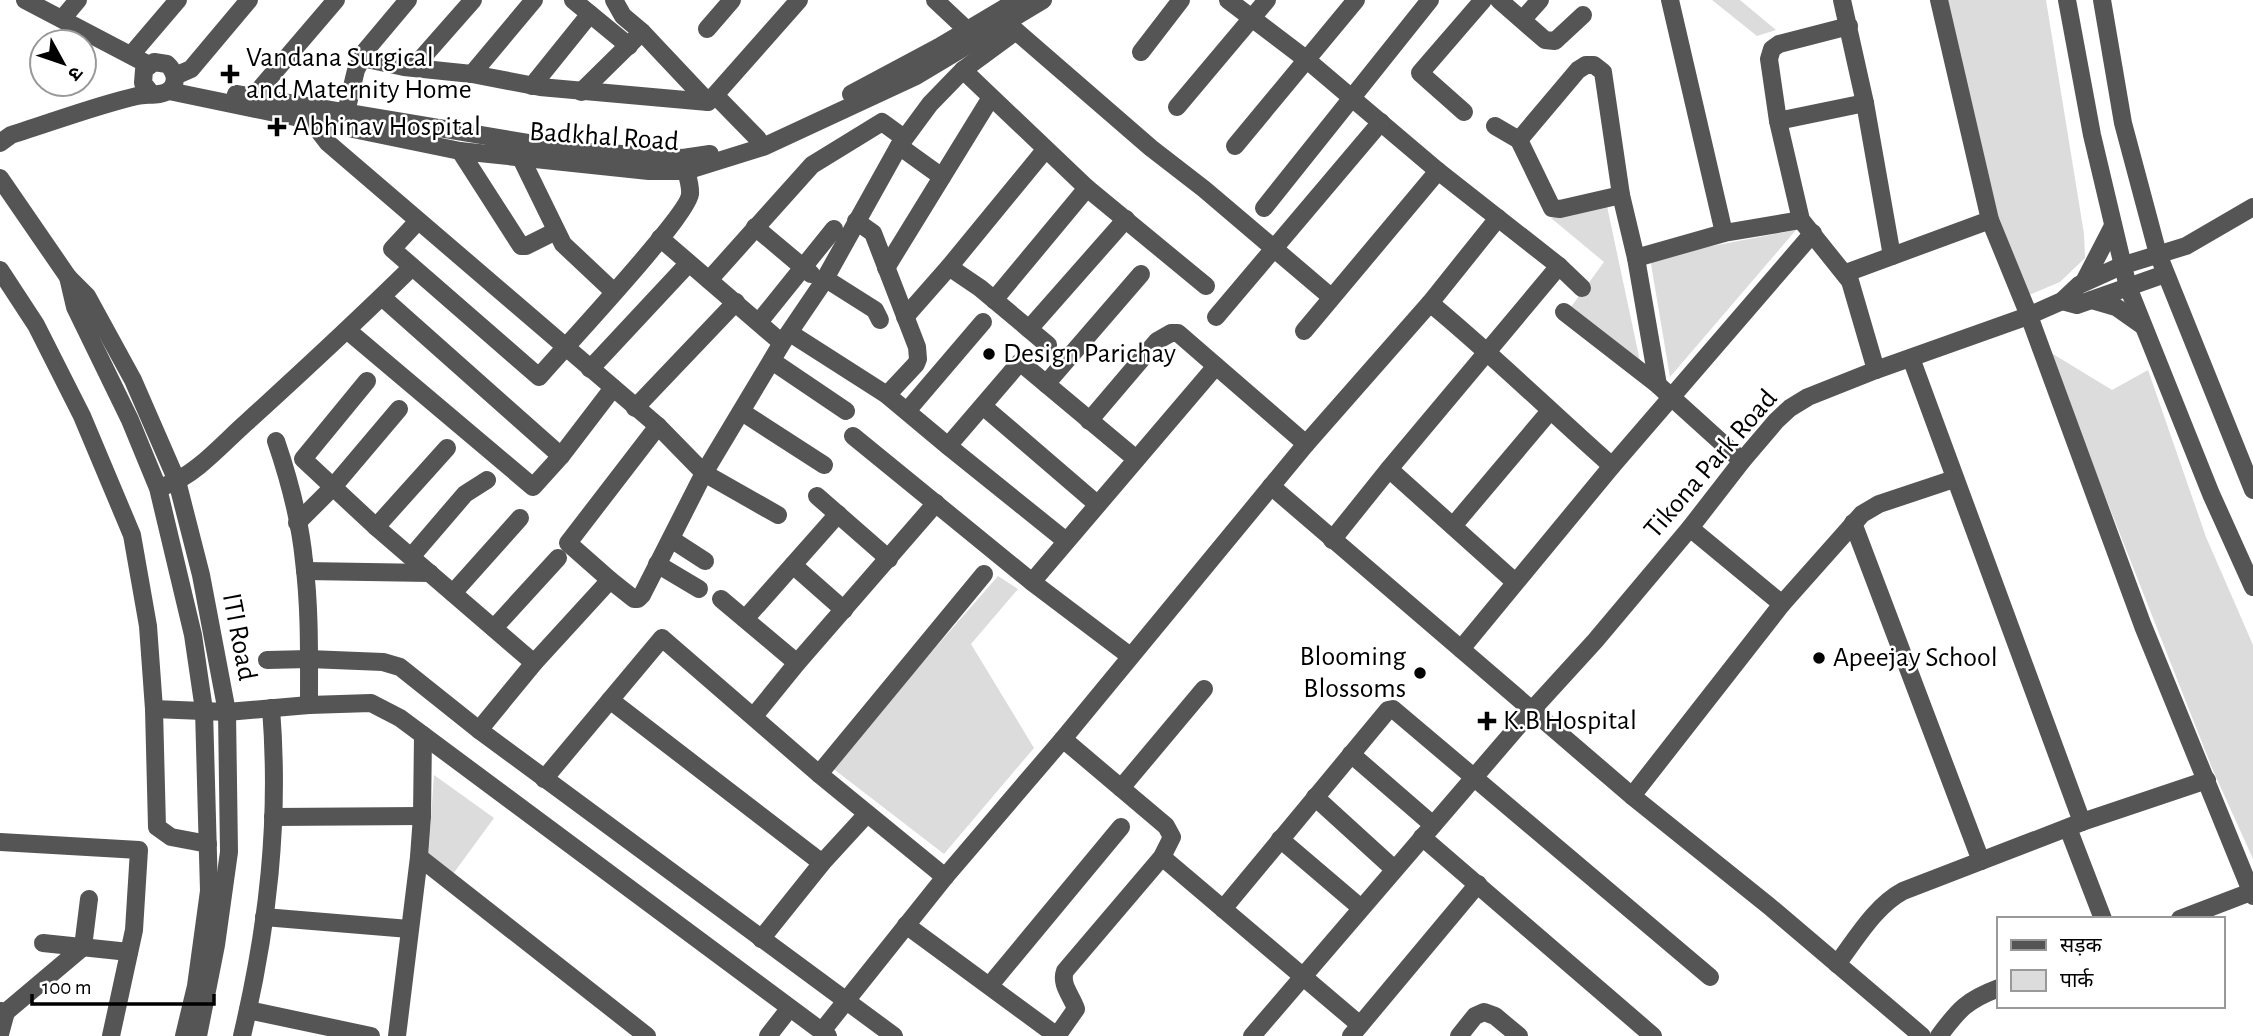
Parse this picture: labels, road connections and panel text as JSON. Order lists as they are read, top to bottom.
{
  "streets": {
    "street": ["Badkhal Road", "Tikona Park Road", "ITI Road"]
  },
  "places": {
    "health": ["Vandana Surgical and Maternity Home", "Abhinav Hospital", "K.B Hospital"],
    "other": ["Design Parichay", "Apeejay School", "Blooming Blossoms"]
  },
  "legend": ["सड़क", "पार्क"],
  "scale_bar": "100 m",
  "north": "bottom right"
}
